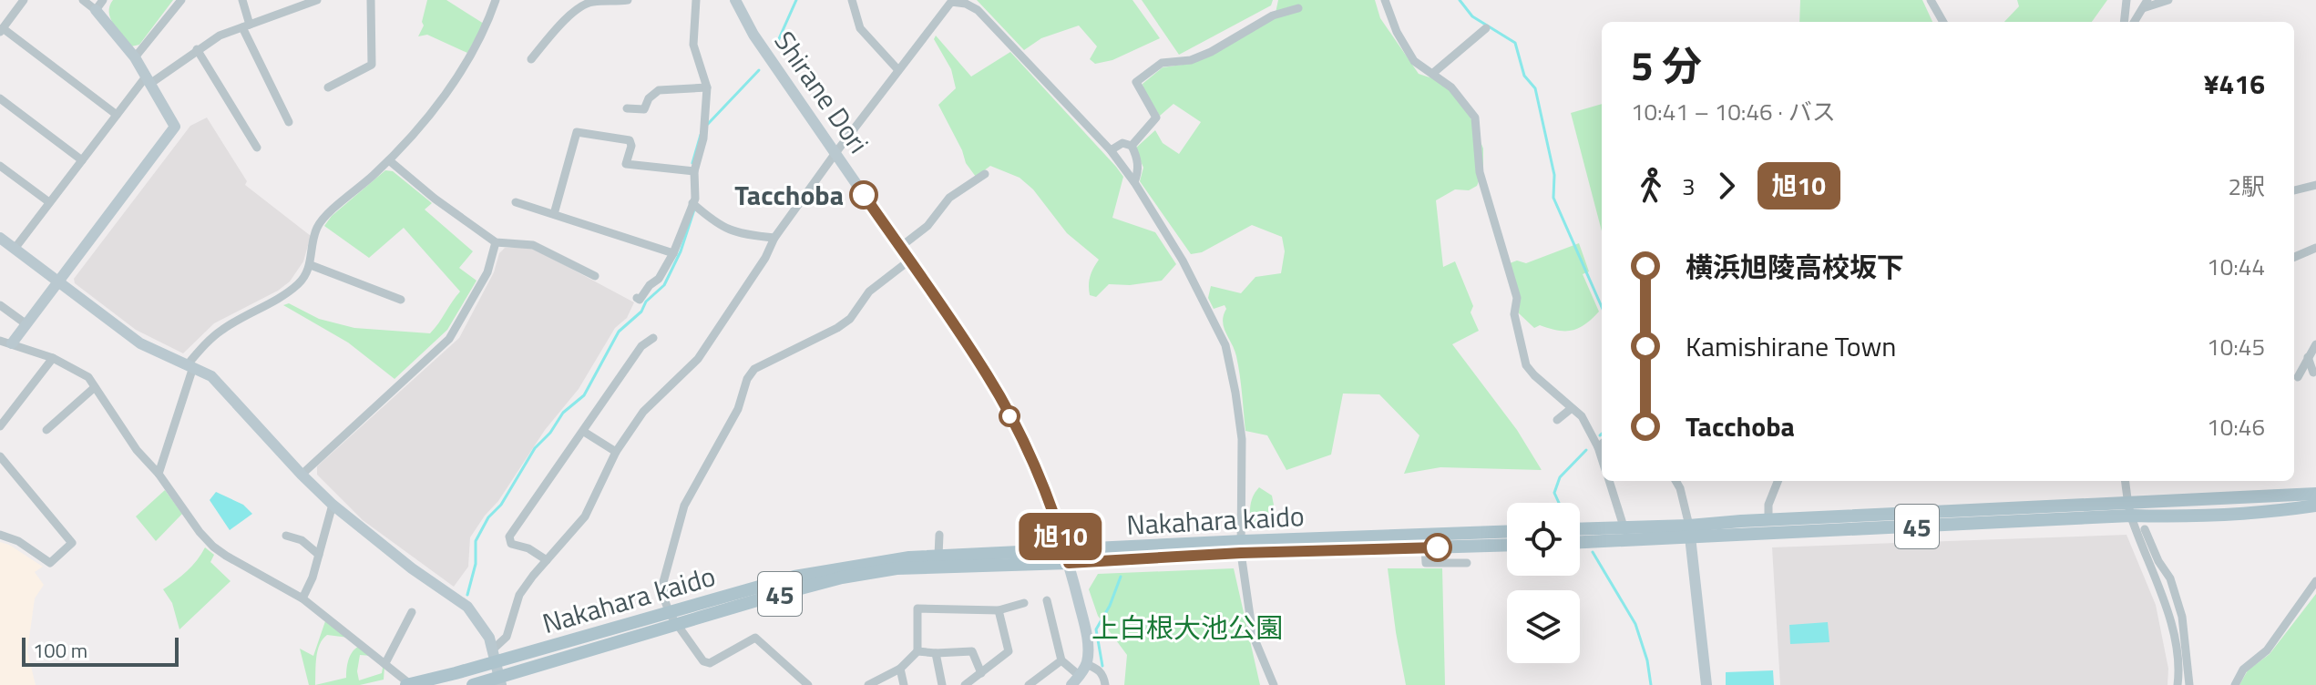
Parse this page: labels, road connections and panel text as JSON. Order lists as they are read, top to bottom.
{
  "streets": {
    "main road": ["Nakahara kaido", "45"],
    "street": ["Shirane Dori"]
  },
  "crossings": [
    ["Shirane Dori", "Nakahara kaido"]
  ],
  "parks": ["上白根大池公園"],
  "places": ["Tacchoba"],
  "lines": ["bus line 旭10"],
  "scale_bar": "100 m",
  "page": {
    "on_map": "旭10",
    "heading": ["5 分", "10:41 – 10:46 · バス", "¥416"],
    "legs": ["3", "旭10", "2駅"],
    "list": [
      {
        "name": "横浜旭陵高校坂下",
        "value": "10:44"
      },
      {
        "name": "Kamishirane Town",
        "value": "10:45"
      },
      {
        "name": "Tacchoba",
        "value": "10:46"
      }
    ],
    "scale": "100 m"
  }
}
